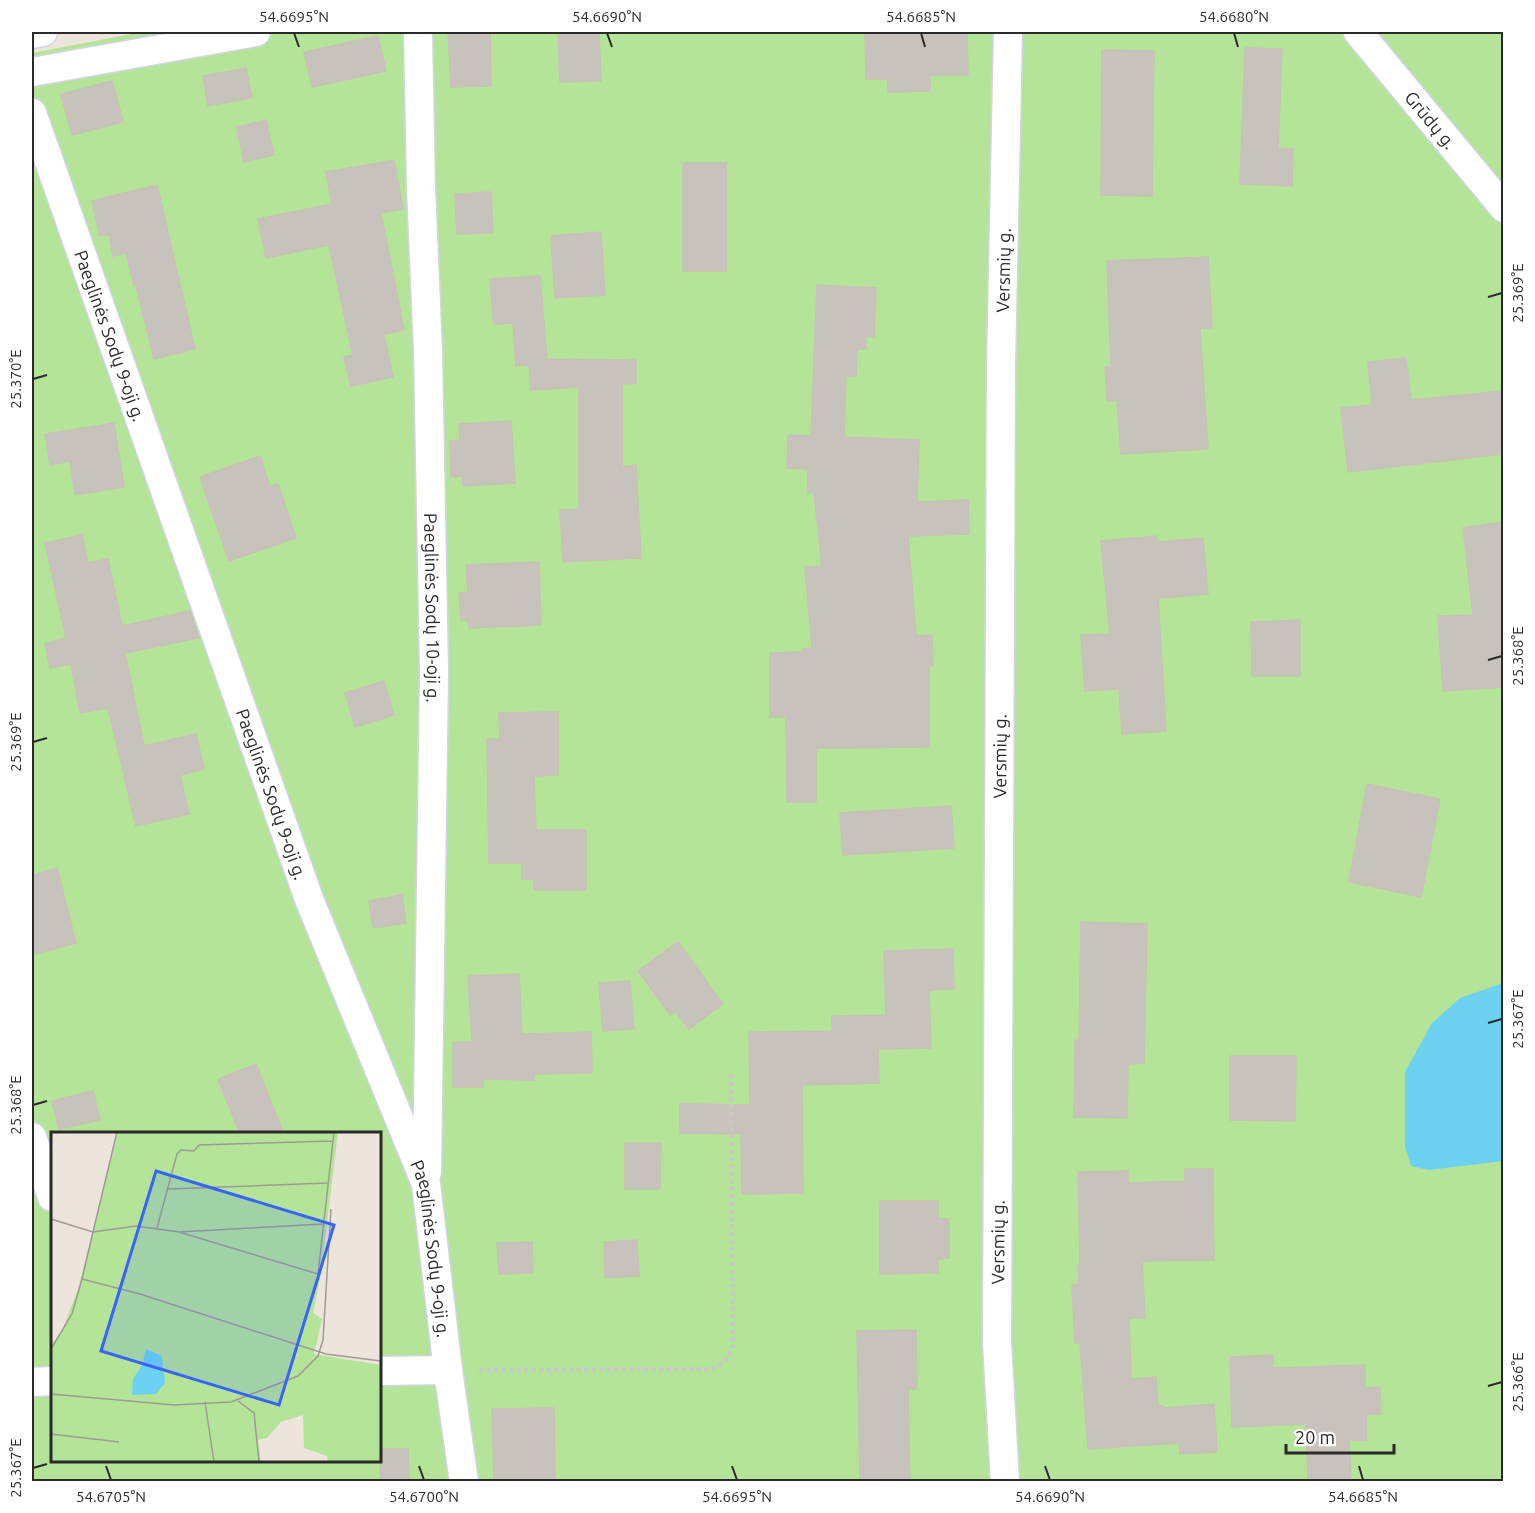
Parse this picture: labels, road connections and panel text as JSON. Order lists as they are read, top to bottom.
{
  "streets": {
    "street": [
      "Grūdų g.",
      "Versmių g.",
      "Paeglinės Sodų 9-oji g.",
      "Paeglinės Sodų 10-oji g."
    ]
  },
  "crossings": [
    ["Paeglinės Sodų 9-oji g.", "Paeglinės Sodų 10-oji g."]
  ],
  "scale_bar": "20 m",
  "coordinates": [
    "54.6695°N",
    "54.6690°N",
    "54.6685°N",
    "54.6680°N",
    "25.369°E",
    "25.370°E",
    "25.368°E",
    "25.367°E",
    "25.366°E",
    "54.6705°N",
    "54.6700°N"
  ]
}
